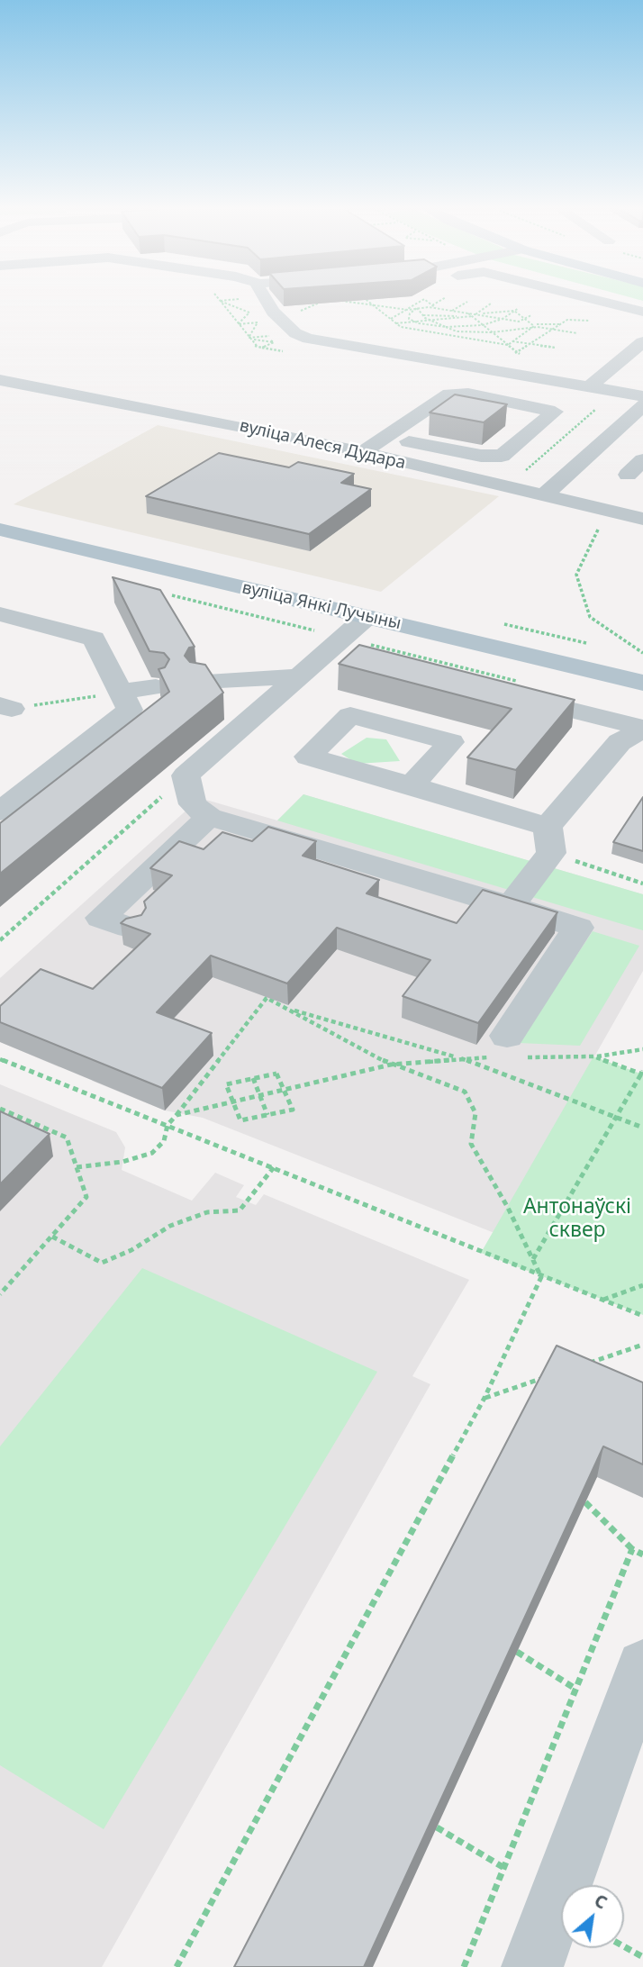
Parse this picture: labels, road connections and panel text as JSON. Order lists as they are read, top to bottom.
{
  "streets": {
    "main road": ["вуліца Янкі Лучыны"],
    "street": ["вуліца Алеся Дудара"]
  },
  "parks": ["Антонаўскі сквер"],
  "north": "top right"
}
